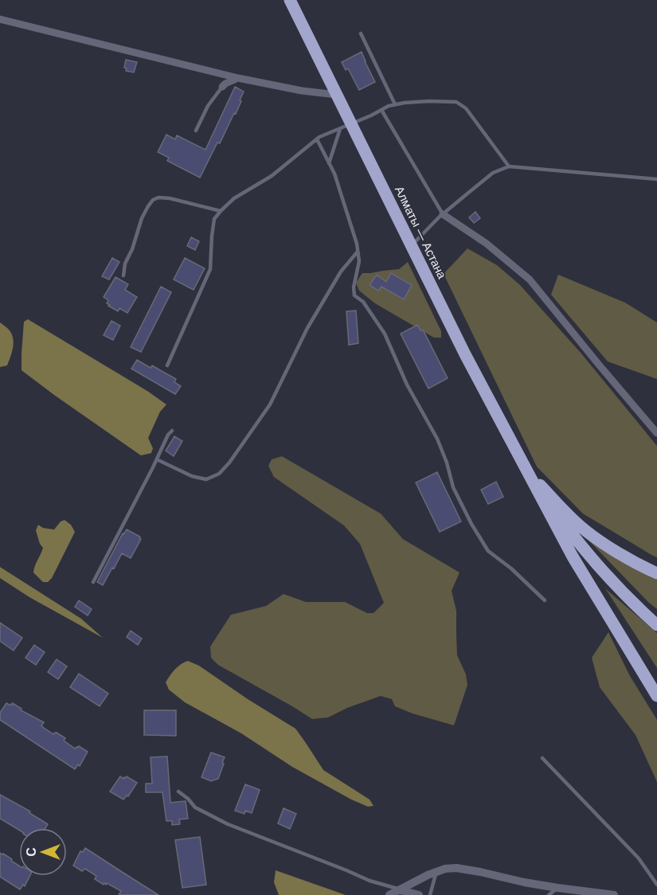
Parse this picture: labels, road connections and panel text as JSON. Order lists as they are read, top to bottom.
{
  "streets": {
    "highway": ["Алматы — Астана"]
  },
  "north": "left"
}
